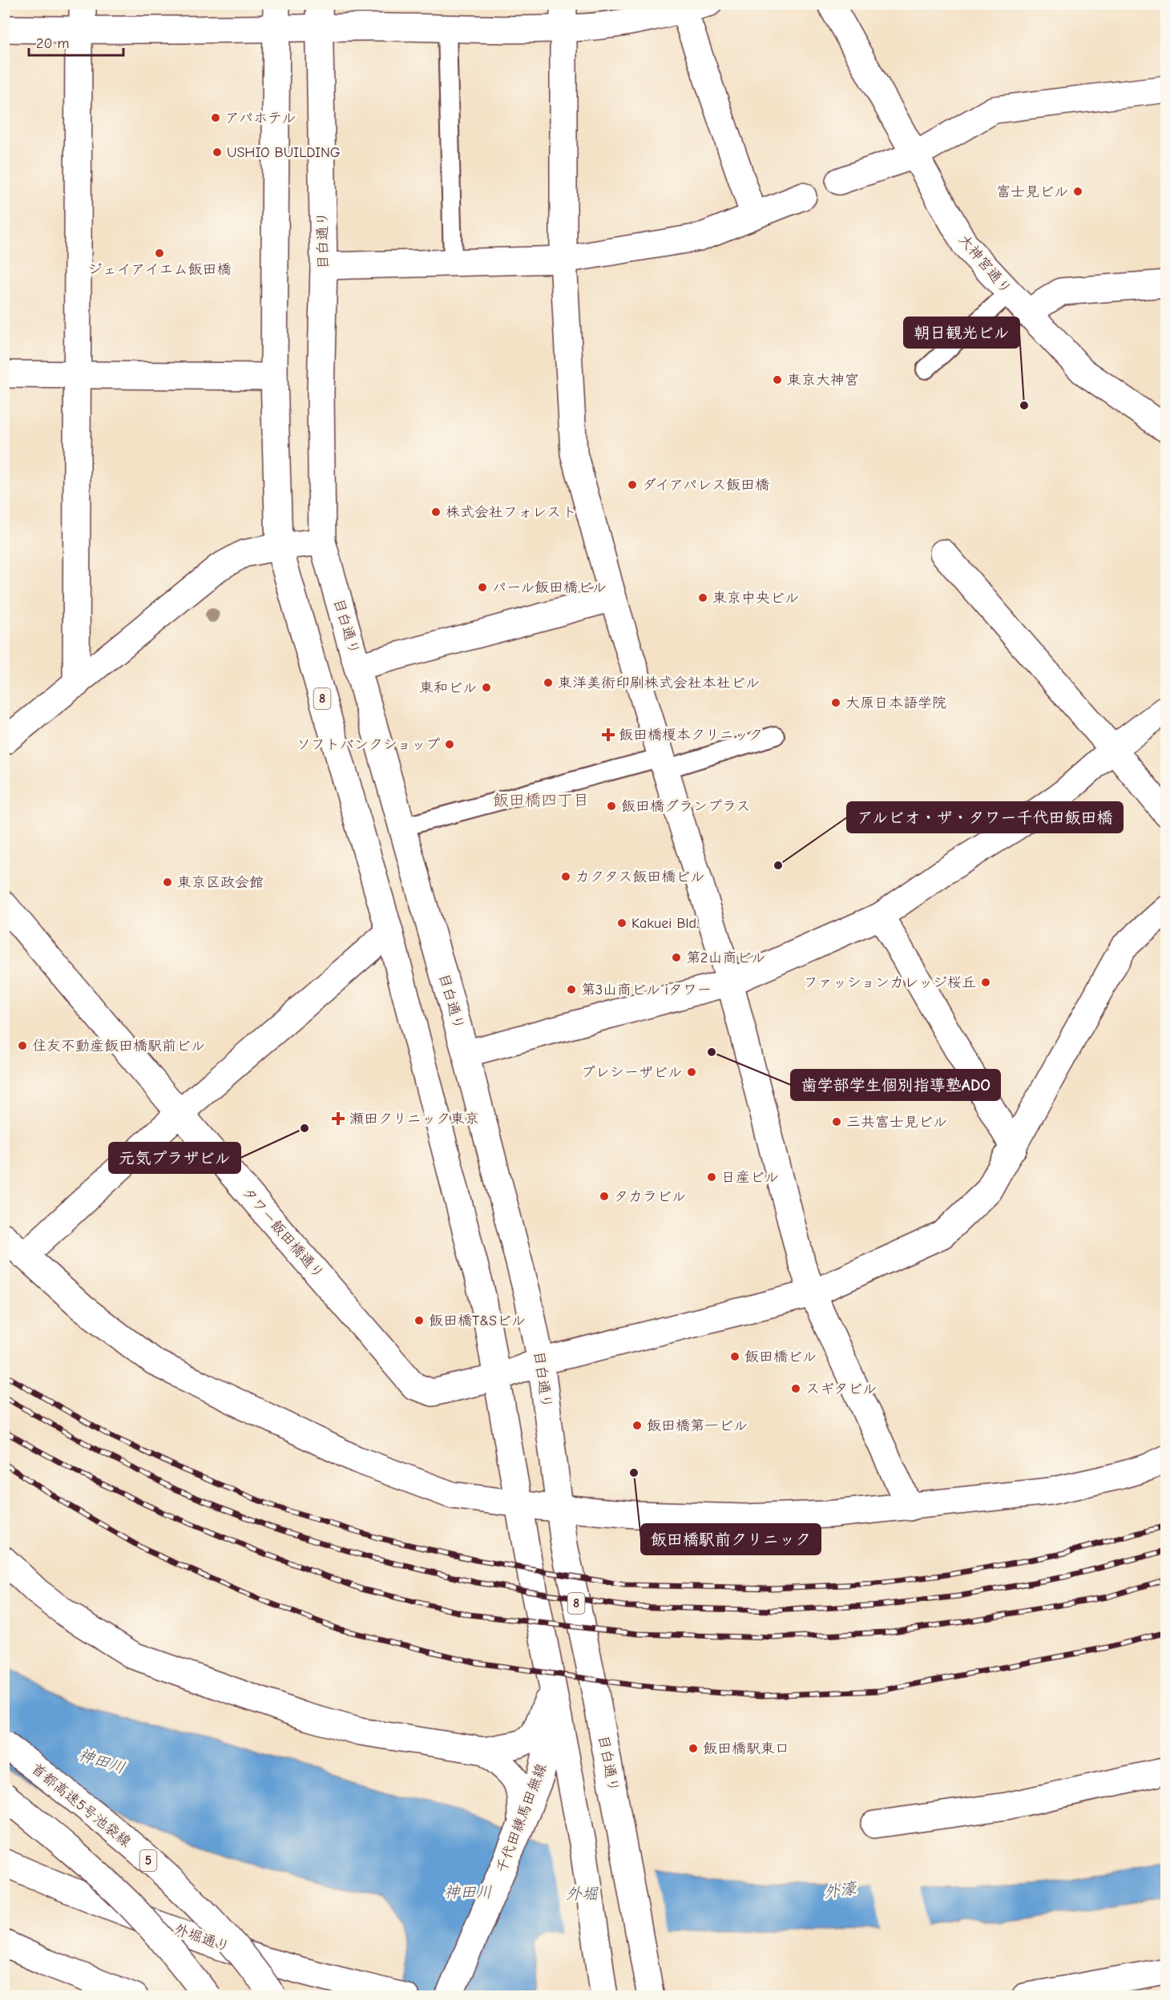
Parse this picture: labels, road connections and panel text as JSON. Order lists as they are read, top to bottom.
{
  "streets": {
    "main road": [
      "目白通り",
      "大神宮通り",
      "8",
      "タワー飯田橋通り",
      "首都高速5号池袋線",
      "千代田練馬田無線",
      "5",
      "外堀通り"
    ]
  },
  "crossings": [
    ["目白通り", "タワー飯田橋通り"],
    ["8", "タワー飯田橋通り"],
    ["8", "千代田練馬田無線"]
  ],
  "districts": ["飯田橋四丁目"],
  "water": ["神田川", "外濠", "外堀"],
  "places": {
    "other": [
      "アパホテル",
      "USHIO BUILDING",
      "富士見ビル",
      "ジェイアイエム飯田橋",
      "東京大神宮",
      "朝日観光ビル",
      "ダイアパレス飯田橋",
      "株式会社フォレスト",
      "パール飯田橋ビル",
      "東京中央ビル",
      "東洋美術印刷株式会社本社ビル",
      "東和ビル",
      "大原日本語学院",
      "ソフトバンクショップ",
      "飯田橋グランプラス",
      "アルビオ・ザ・タワー千代田飯田橋",
      "カクタス飯田橋ビル",
      "東京区政会館",
      "Kakuei Bld.",
      "第2山商ビル",
      "ファッションカレッジ桜丘",
      "第3山商ビル iタワー",
      "住友不動産飯田橋駅前ビル",
      "歯学部学生個別指導塾ADO",
      "プレシーザビル",
      "三共富士見ビル",
      "元気プラザビル",
      "日産ビル",
      "タカラビル",
      "飯田橋T&Sビル",
      "飯田橋ビル",
      "スギタビル",
      "飯田橋第一ビル",
      "飯田橋駅前クリニック",
      "飯田橋駅東口"
    ],
    "health": ["飯田橋榎本クリニック", "瀬田クリニック東京"]
  },
  "scale_bar": "20 m"
}
